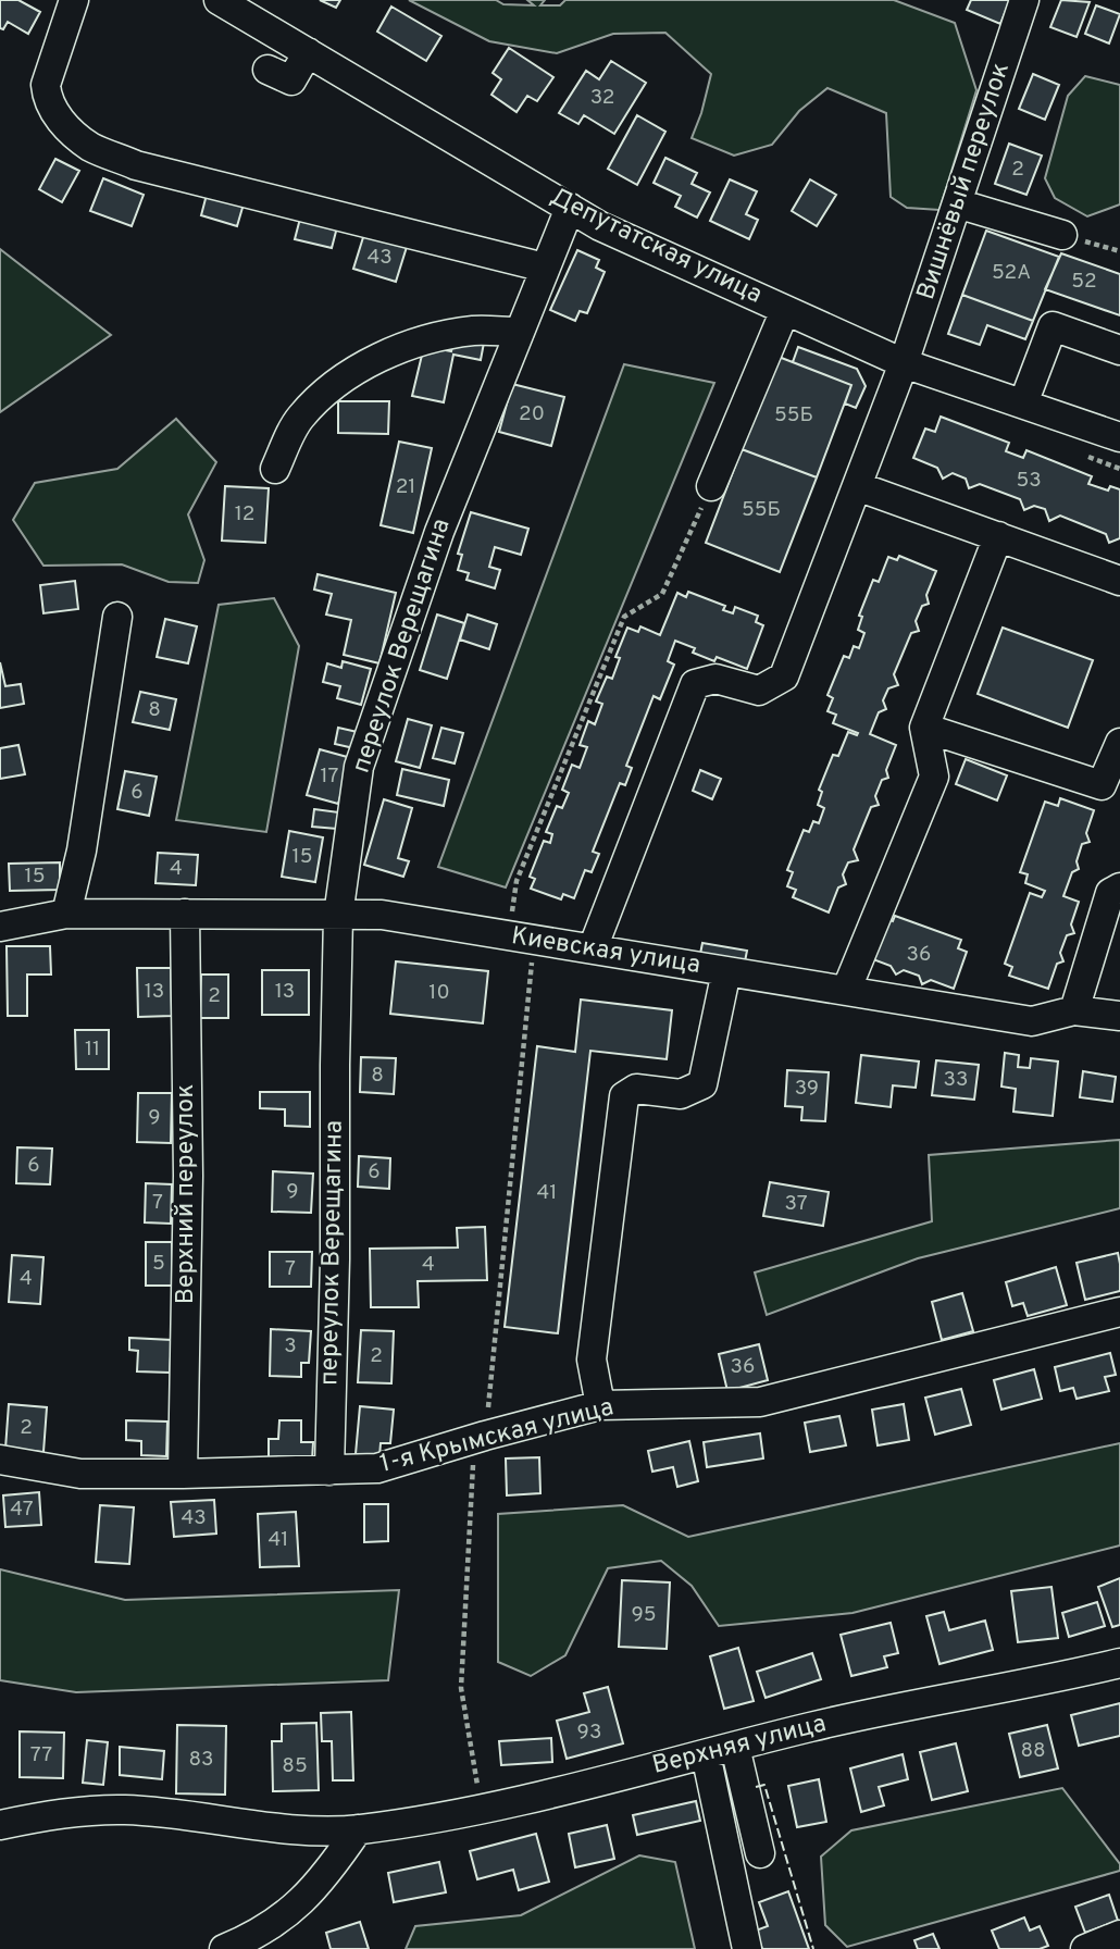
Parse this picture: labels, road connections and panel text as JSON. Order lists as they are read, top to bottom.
{
  "streets": {
    "street": [
      "Вишнёвый переулок",
      "Депутатская улица",
      "переулок Верещагина",
      "Киевская улица",
      "Верхний переулок",
      "1-я Крымская улица",
      "Верхняя улица"
    ]
  },
  "crossings": [
    ["Вишнёвый переулок", "Депутатская улица"],
    ["Вишнёвый переулок", "Киевская улица"],
    ["Депутатская улица", "переулок Верещагина"],
    ["переулок Верещагина", "Киевская улица"],
    ["переулок Верещагина", "1-я Крымская улица"],
    ["Киевская улица", "Верхний переулок"],
    ["Верхний переулок", "1-я Крымская улица"]
  ],
  "house_numbers": [
    "32",
    "2",
    "43",
    "52А",
    "52",
    "20",
    "55Б",
    "53",
    "21",
    "55Б",
    "12",
    "8",
    "17",
    "6",
    "15",
    "4",
    "15",
    "36",
    "13",
    "13",
    "10",
    "2",
    "11",
    "8",
    "33",
    "39",
    "9",
    "6",
    "6",
    "9",
    "41",
    "7",
    "37",
    "5",
    "4",
    "7",
    "4",
    "3",
    "2",
    "36",
    "2",
    "47",
    "43",
    "41",
    "95",
    "93",
    "88",
    "77",
    "83",
    "85"
  ]
}
